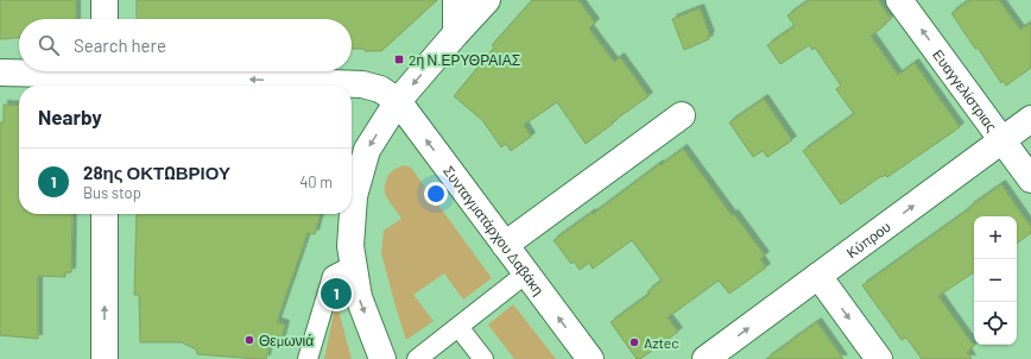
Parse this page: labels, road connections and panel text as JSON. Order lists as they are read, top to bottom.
{
  "streets": {
    "street": ["Ευαγγελίστριας", "Συνταγματάρχου Δαβάκη", "Κύπρου"]
  },
  "crossings": [
    ["Ευαγγελίστριας", "Κύπρου"]
  ],
  "one_way": ["Ευαγγελίστριας"],
  "places": {
    "transit": ["2η Ν.ΕΡΥΘΡΑΙΑΣ"],
    "other": ["Θεμωνιά", "Aztec"]
  },
  "page": {
    "search": "Search here",
    "heading": "Nearby",
    "list": [
      {
        "mark": "1",
        "name": "28ης ΟΚΤΩΒΡΙΟΥ",
        "note": "Bus stop",
        "value": "40 m"
      }
    ],
    "map_buttons": ["+", "−"],
    "pins": "1"
  }
}
